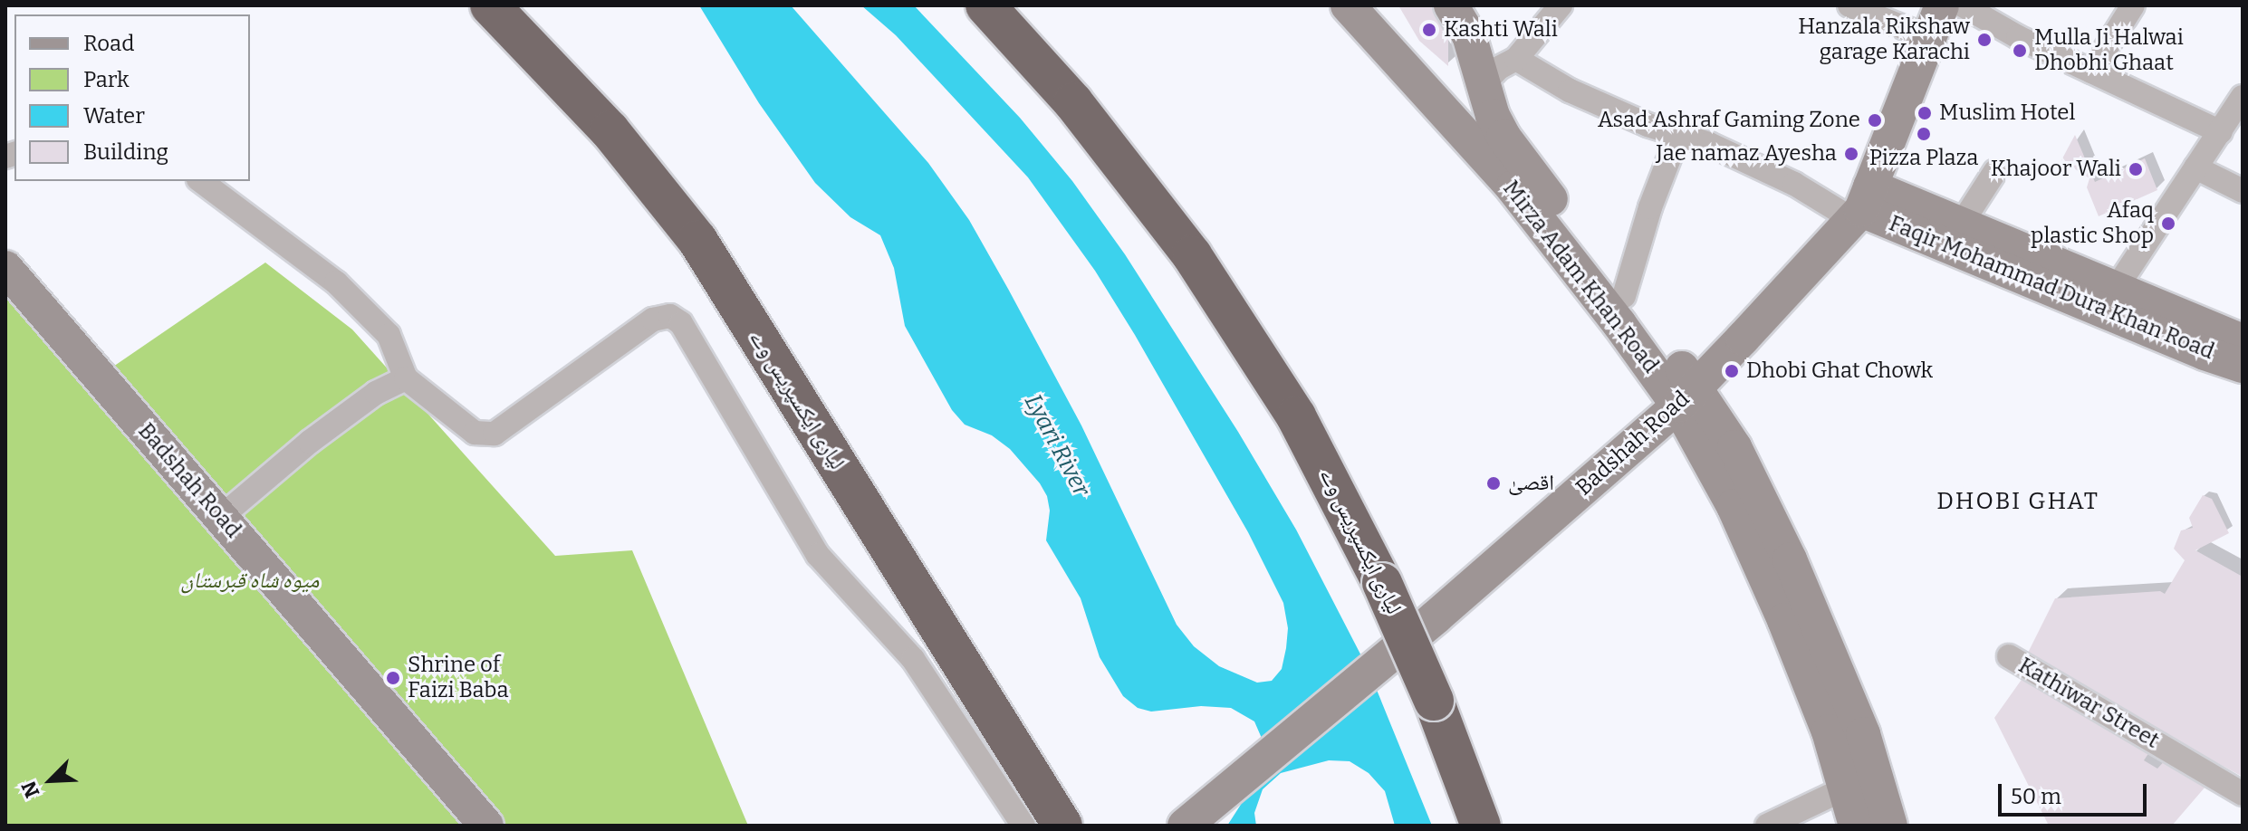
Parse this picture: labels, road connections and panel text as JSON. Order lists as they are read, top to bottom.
{
  "streets": {
    "highway": ["لیاری ایکسپریس وے"],
    "main road": ["Mirza Adam Khan Road", "Faqir Mohammad Dura Khan Road", "Badshah Road"],
    "street": ["Kathiwar Street"]
  },
  "crossings": [
    ["Mirza Adam Khan Road", "Badshah Road"],
    ["Faqir Mohammad Dura Khan Road", "Badshah Road"]
  ],
  "districts": ["DHOBI GHAT"],
  "water": ["Lyari River"],
  "parks": ["میوہ شاہ قبرستان"],
  "places": [
    "Kashti Wali",
    "Hanzala Rikshaw garage Karachi",
    "Mulla Ji Halwai Dhobhi Ghaat",
    "Muslim Hotel",
    "Asad Ashraf Gaming Zone",
    "Pizza Plaza",
    "Jae namaz Ayesha",
    "Khajoor Wali",
    "Afaq plastic Shop",
    "Dhobi Ghat Chowk",
    "اقصیٰ",
    "Shrine of Faizi Baba"
  ],
  "legend": [
    "Road",
    "Park",
    "Water",
    "Building"
  ],
  "scale_bar": "50 m",
  "north": "bottom left"
}
